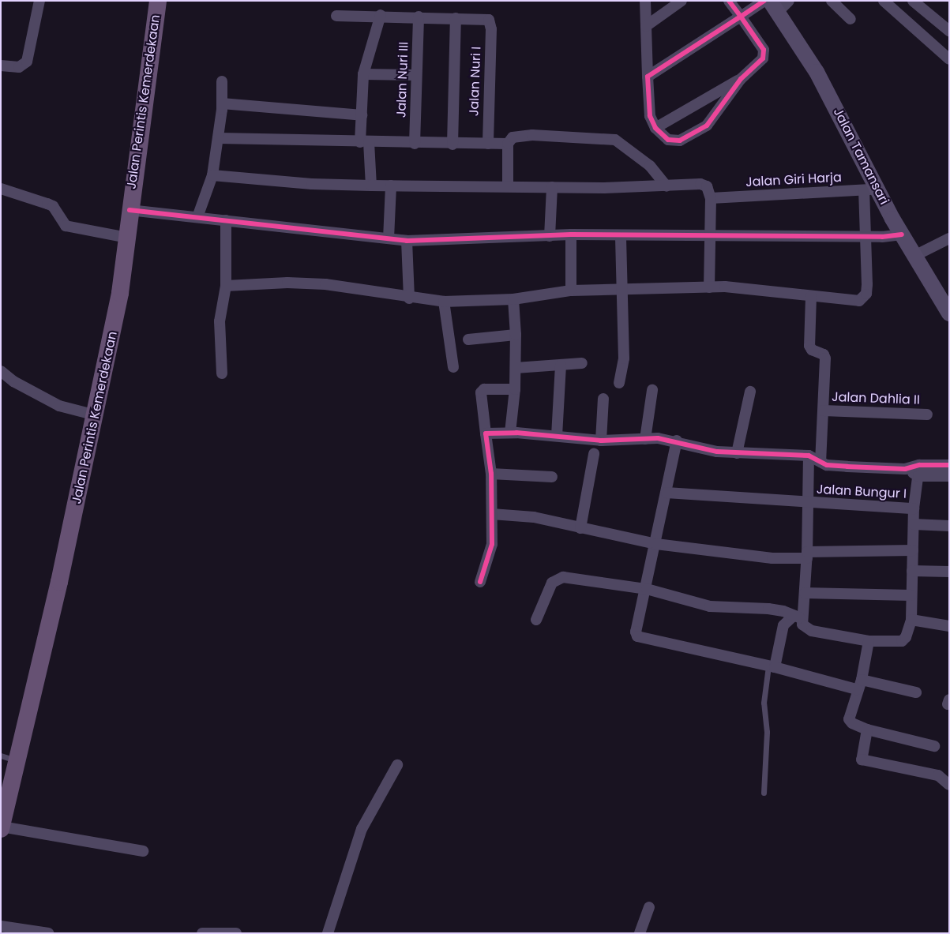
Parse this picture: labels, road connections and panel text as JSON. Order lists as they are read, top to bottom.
{
  "streets": {
    "main road": ["Jalan Perintis Kemerdekaan", "Jalan Tamansari"],
    "street": [
      "Jalan Nuri III",
      "Jalan Nuri I",
      "Jalan Giri Harja",
      "Jalan Dahlia II",
      "Jalan Bungur I"
    ]
  },
  "crossings": [
    ["Jalan Tamansari", "Jalan Giri Harja"]
  ]
}
